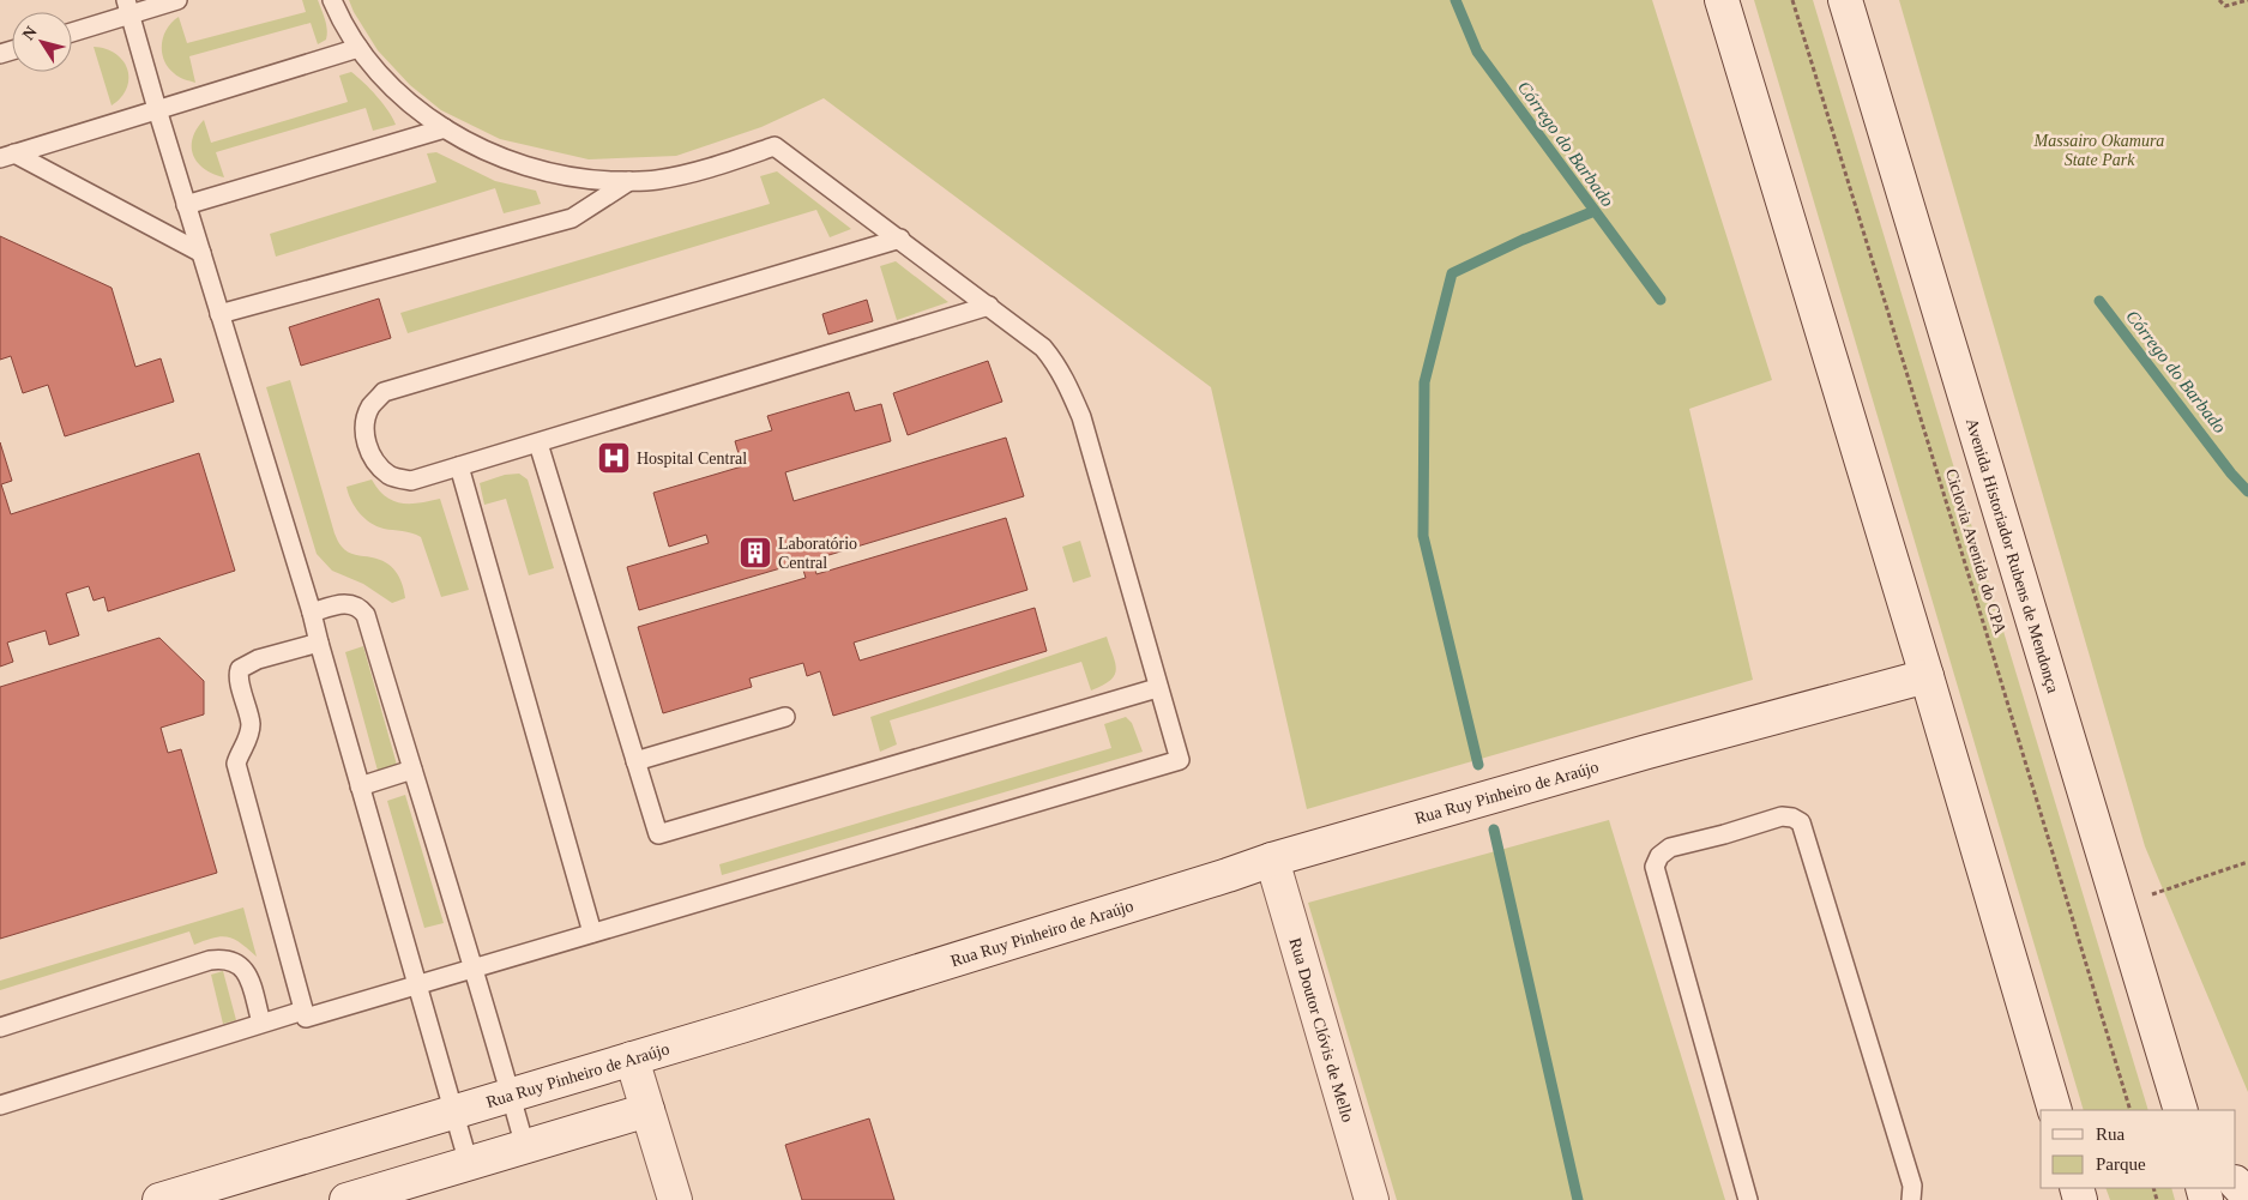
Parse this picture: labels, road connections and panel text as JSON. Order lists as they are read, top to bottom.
{
  "streets": {
    "street": ["Avenida Historiador Rubens de Mendonça", "Rua Ruy Pinheiro de Araújo", "Rua Doutor Clóvis de Mello"],
    "path": ["Ciclovia Avenida do CPA"]
  },
  "crossings": [
    ["Rua Ruy Pinheiro de Araújo", "Rua Doutor Clóvis de Mello"]
  ],
  "water": ["Córrego do Barbado"],
  "parks": ["Massairo Okamura State Park"],
  "places": {
    "hospital": ["Hospital Central"],
    "building": ["Laboratório Central"]
  },
  "legend": ["Rua", "Parque"],
  "north": "top left"
}
